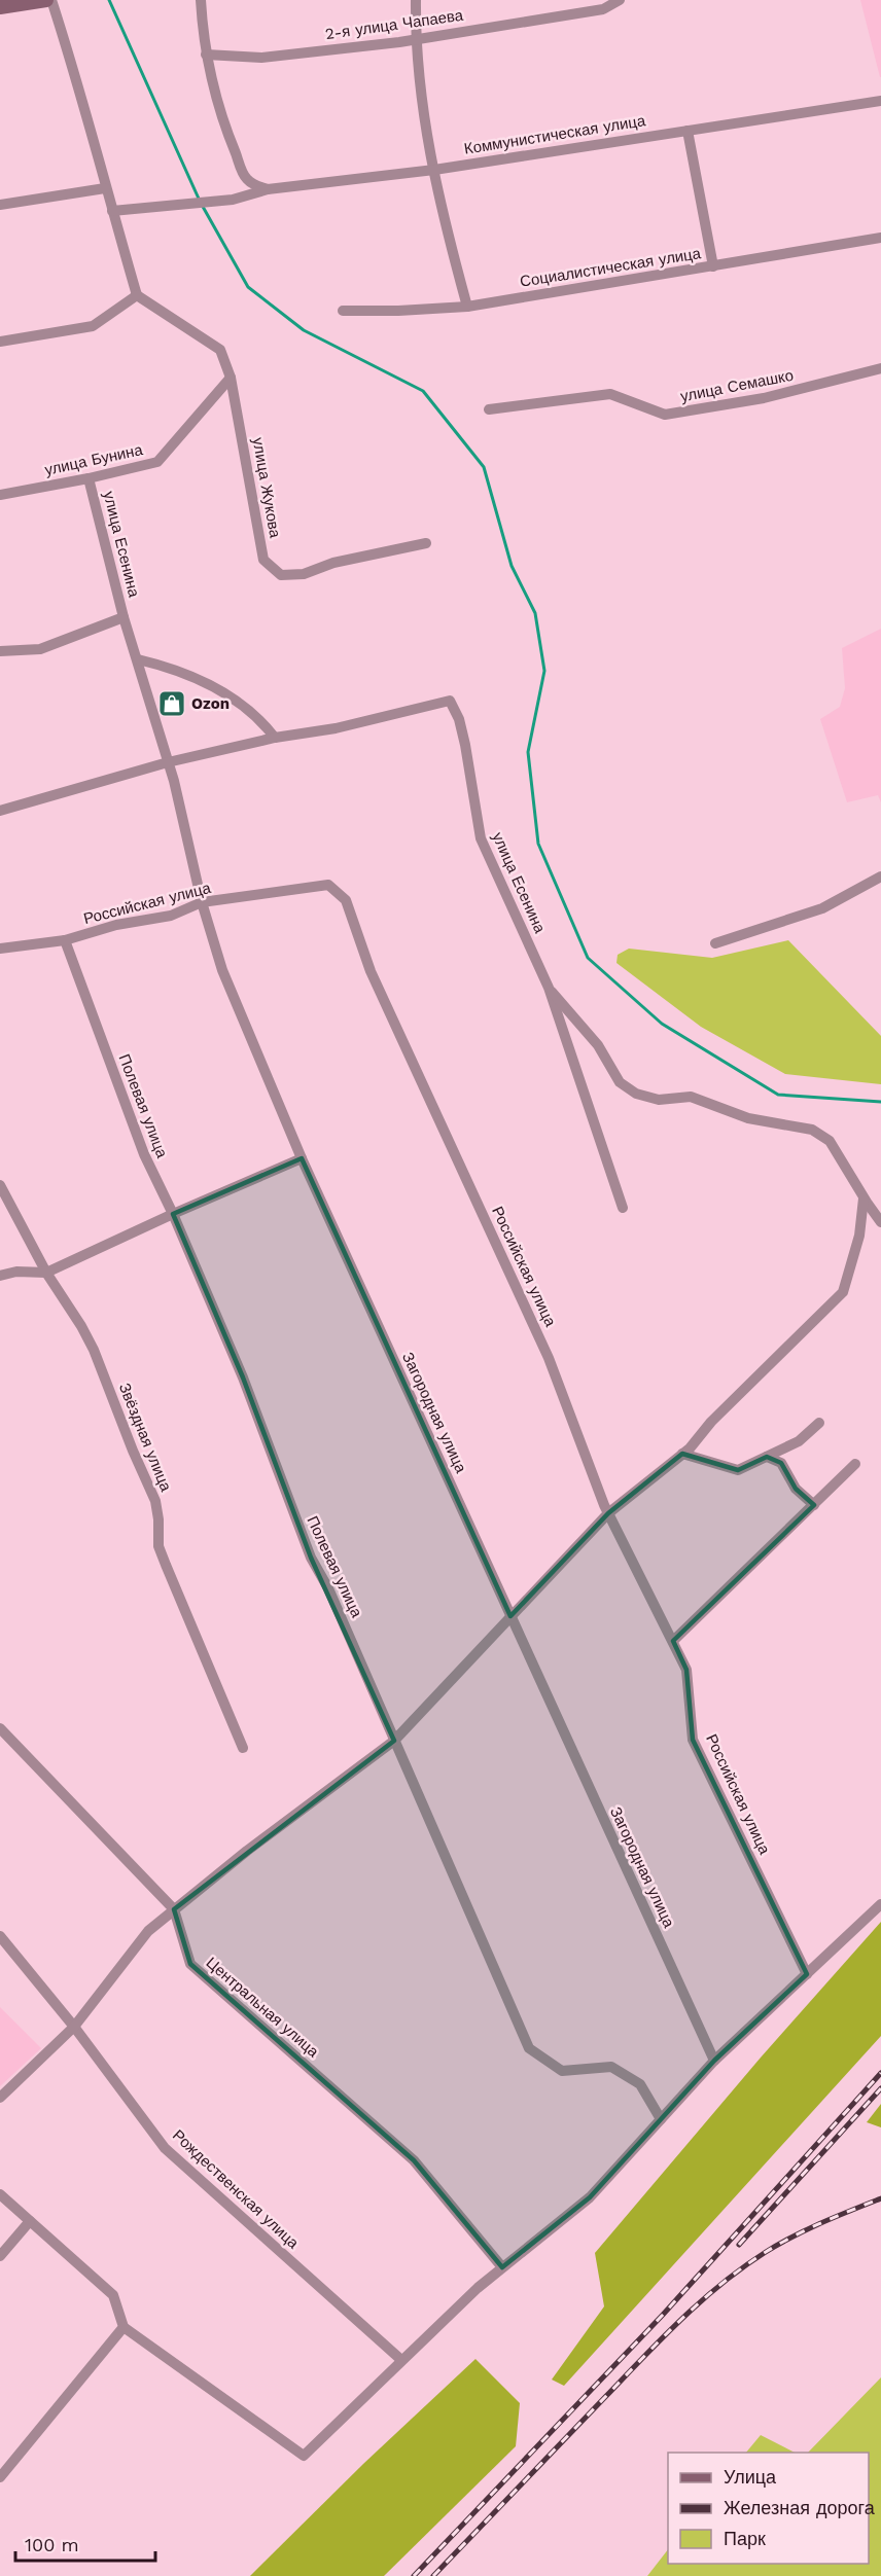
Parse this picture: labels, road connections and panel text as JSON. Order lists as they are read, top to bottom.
{
  "streets": {
    "street": [
      "2-я улица Чапаева",
      "Коммунистическая улица",
      "Социалистическая улица",
      "улица Семашко",
      "улица Бунина",
      "улица Жукова",
      "улица Есенина",
      "Российская улица",
      "Полевая улица",
      "Загородная улица",
      "Звёздная улица",
      "Центральная улица",
      "Рождественская улица"
    ]
  },
  "crossings": [
    ["улица Бунина", "улица Жукова"],
    ["улица Бунина", "улица Есенина"],
    ["улица Есенина", "Загородная улица"],
    ["Российская улица", "Полевая улица"],
    ["Российская улица", "Загородная улица"]
  ],
  "places": {
    "shop": ["Ozon"]
  },
  "legend": ["Улица", "Железная дорога", "Парк"],
  "scale_bar": "100 m"
}
